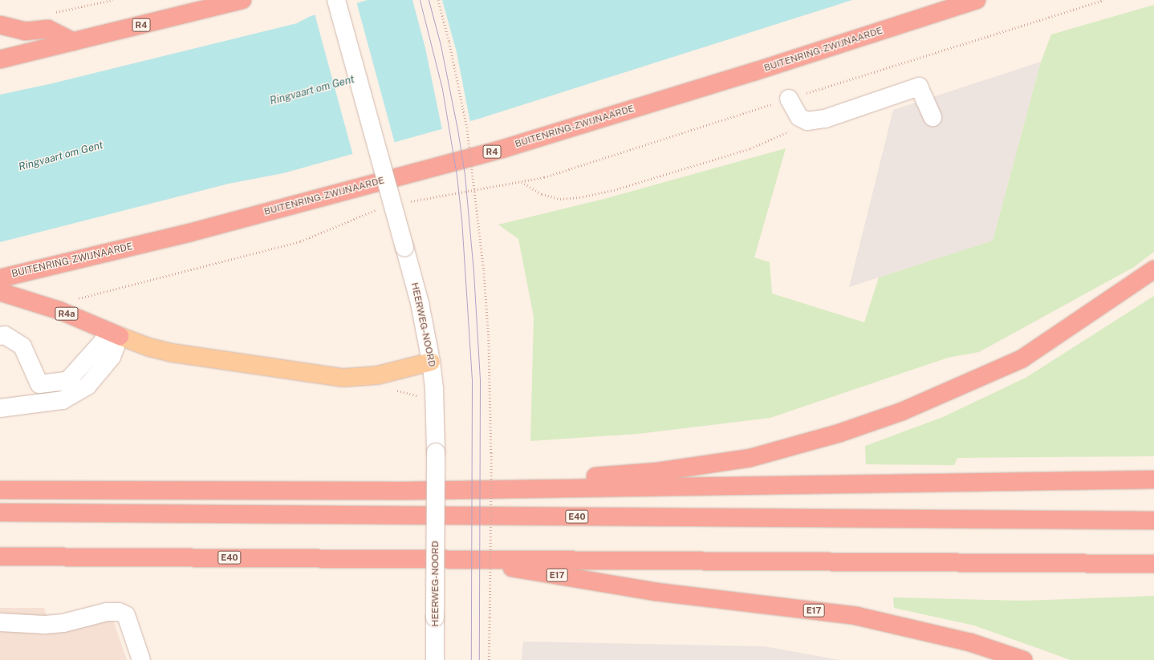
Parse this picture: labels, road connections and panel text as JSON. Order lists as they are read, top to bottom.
{
  "streets": {
    "highway": [
      "R4",
      "BUITENRING-ZWIJNAARDE",
      "R4a",
      "E40",
      "E17"
    ],
    "street": ["HEERWEG-NOORD"]
  },
  "crossings": [
    ["R4a", "HEERWEG-NOORD"],
    ["E40", "E17"]
  ],
  "water": ["Ringvaart om Gent"]
}
